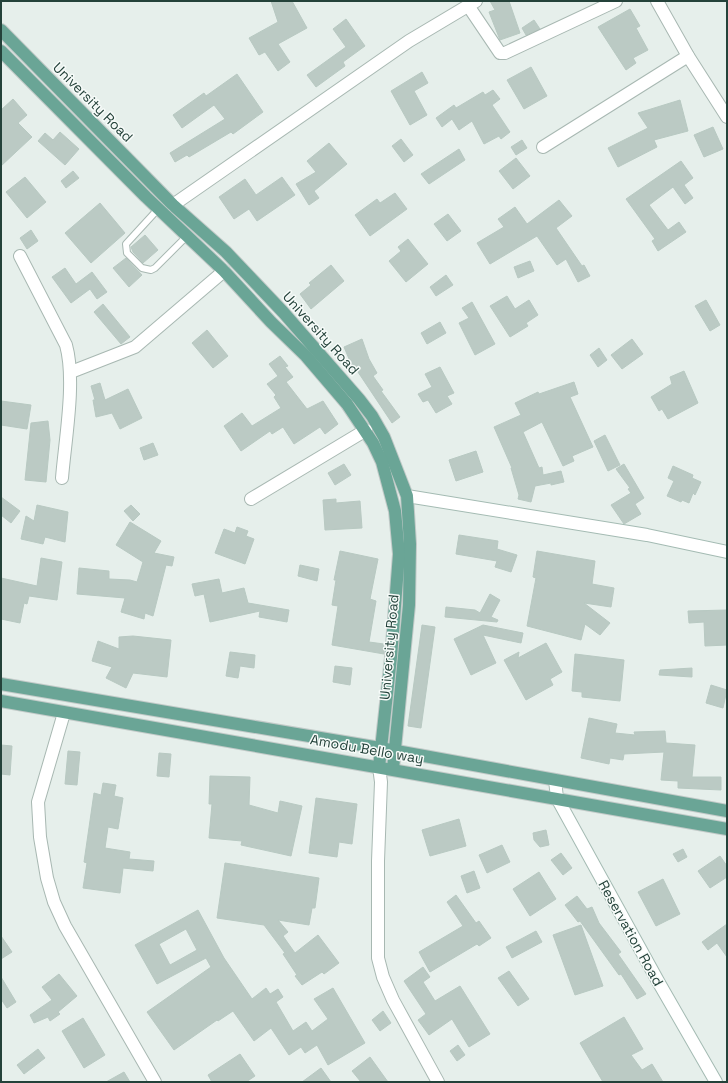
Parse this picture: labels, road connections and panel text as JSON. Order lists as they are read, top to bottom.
{
  "streets": {
    "main road": ["University Road", "Amodu Bello way"],
    "street": ["Reservation Road"]
  },
  "crossings": [
    ["University Road", "Amodu Bello way"],
    ["Amodu Bello way", "Reservation Road"]
  ]
}
